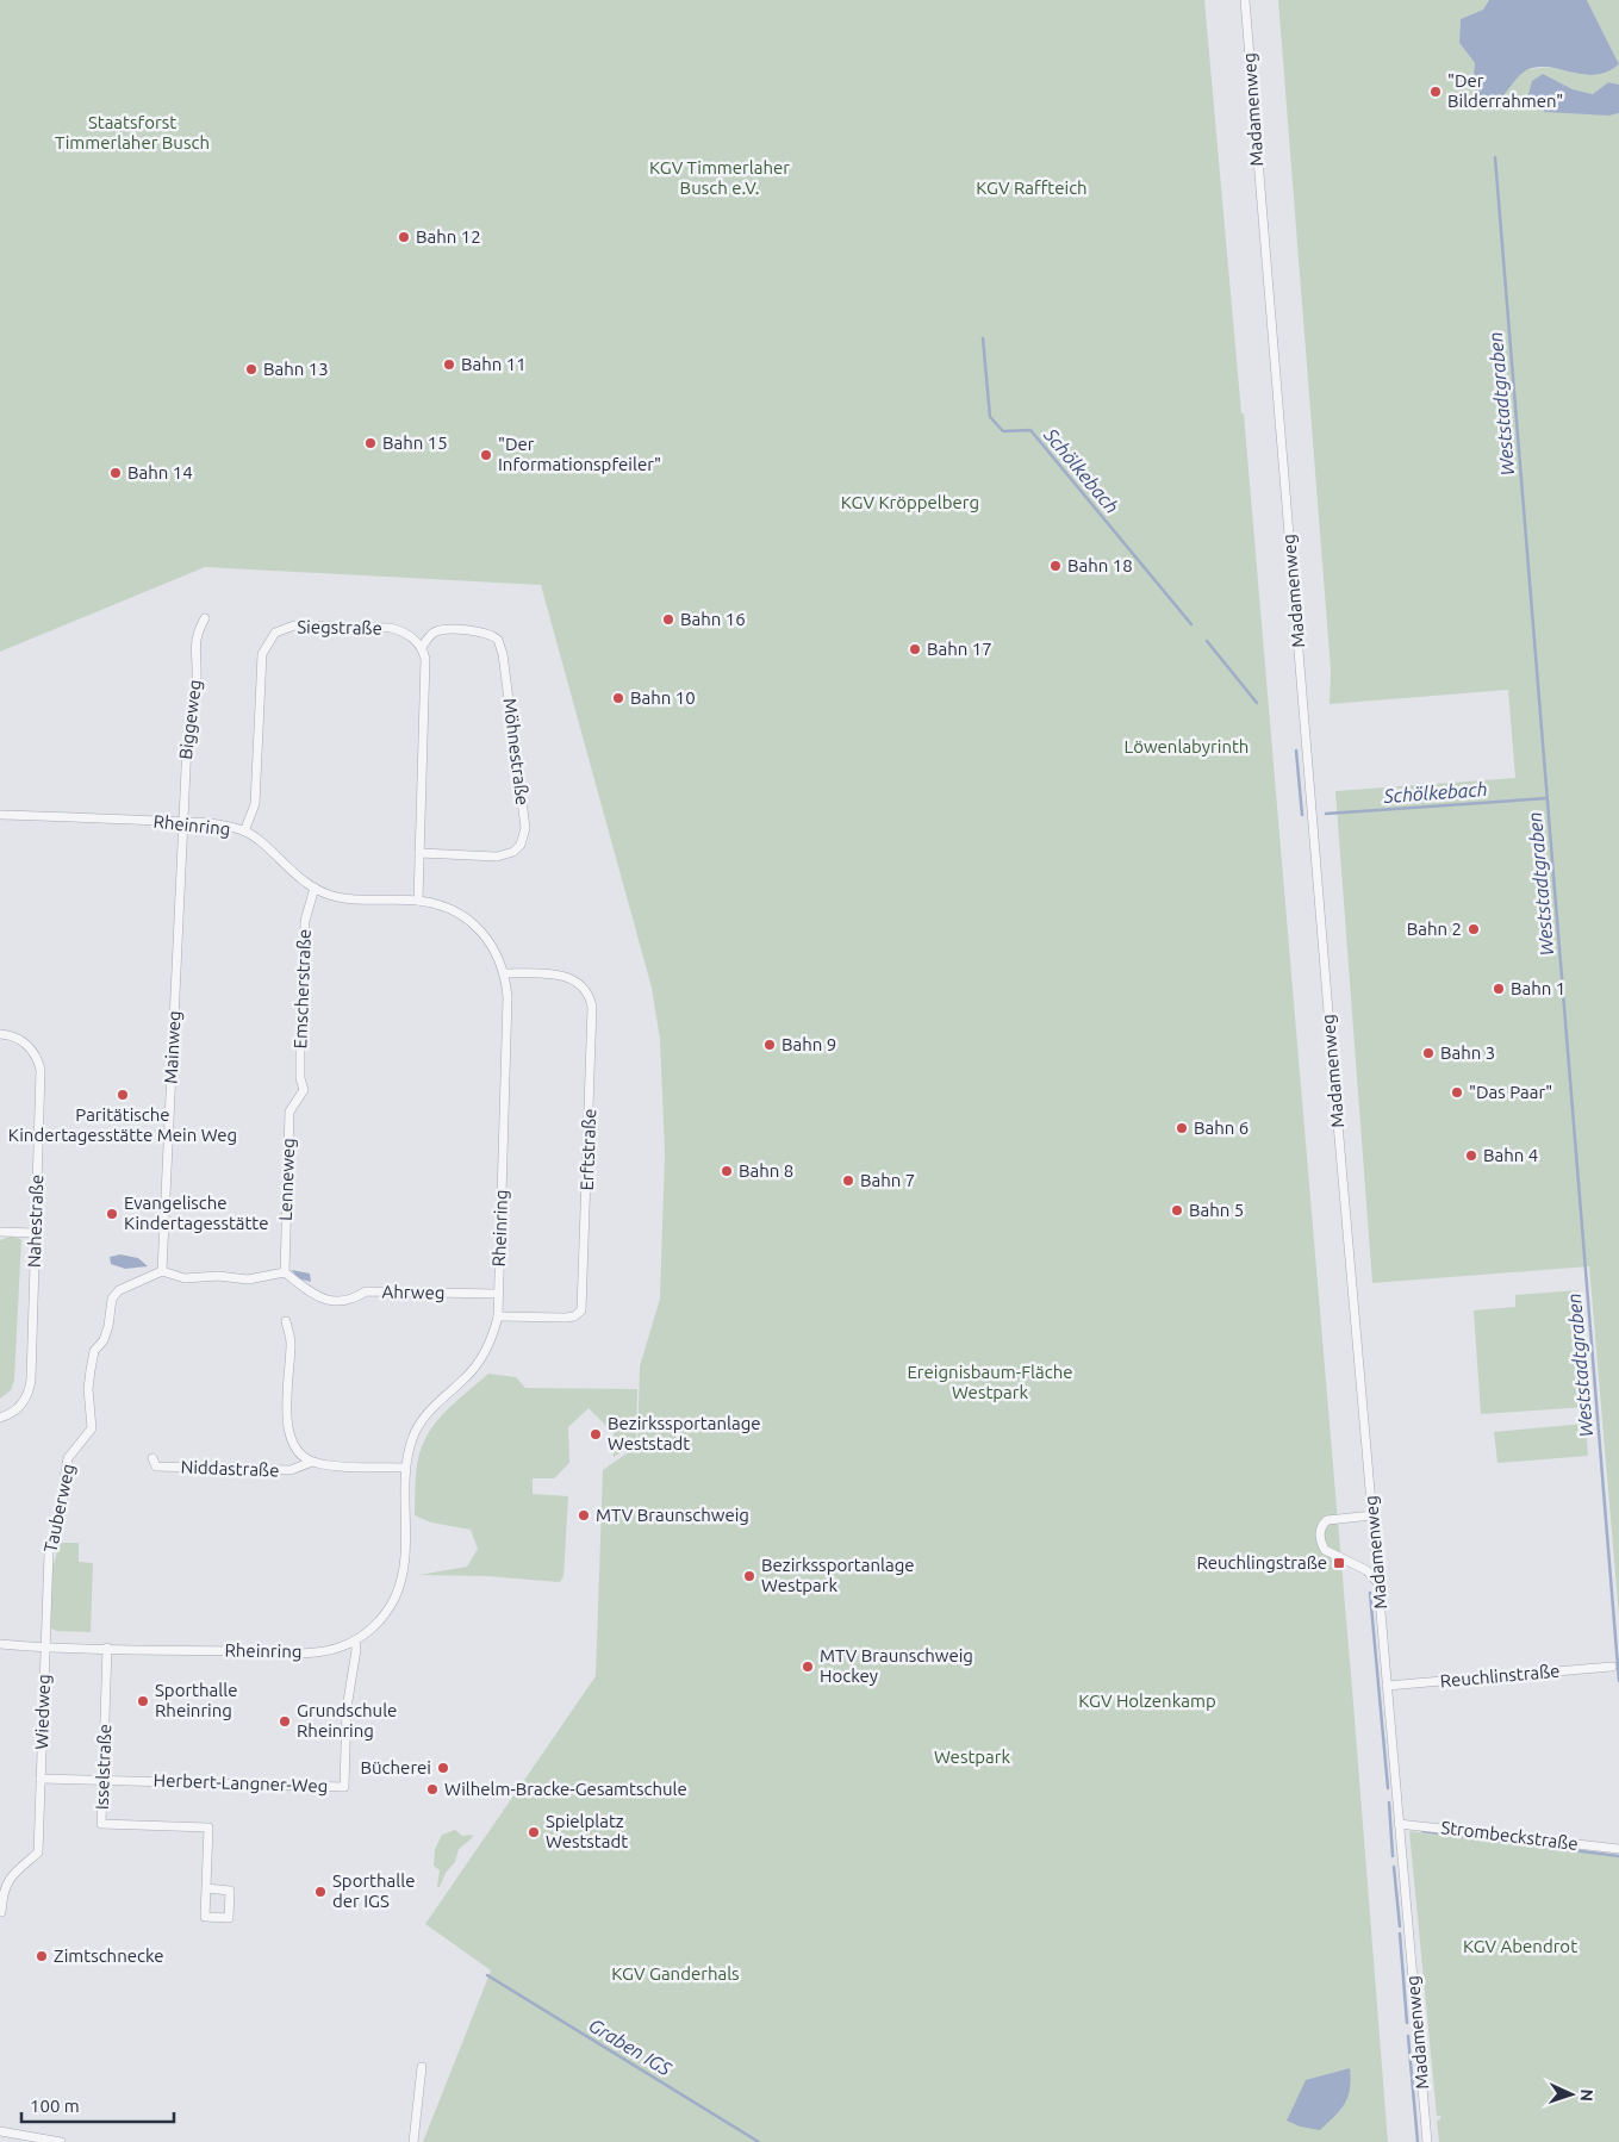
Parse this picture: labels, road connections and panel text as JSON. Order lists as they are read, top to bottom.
{
  "streets": {
    "street": [
      "Madamenweg",
      "Siegstraße",
      "Biggeweg",
      "Möhnestraße",
      "Rheinring",
      "Emscherstraße",
      "Mainweg",
      "Erftstraße",
      "Lenneweg",
      "Nahestraße",
      "Ahrweg",
      "Niddastraße",
      "Tauberweg",
      "Reuchlinstraße",
      "Wiedweg",
      "Isselstraße",
      "Herbert-Langner-Weg",
      "Strombeckstraße"
    ]
  },
  "crossings": [
    ["Madamenweg", "Reuchlinstraße"],
    ["Madamenweg", "Strombeckstraße"],
    ["Siegstraße", "Möhnestraße"],
    ["Siegstraße", "Rheinring"],
    ["Biggeweg", "Rheinring"],
    ["Biggeweg", "Mainweg"],
    ["Rheinring", "Emscherstraße"],
    ["Rheinring", "Mainweg"],
    ["Rheinring", "Erftstraße"],
    ["Rheinring", "Ahrweg"],
    ["Rheinring", "Niddastraße"],
    ["Rheinring", "Tauberweg"],
    ["Rheinring", "Wiedweg"],
    ["Rheinring", "Isselstraße"],
    ["Rheinring", "Herbert-Langner-Weg"],
    ["Emscherstraße", "Lenneweg"],
    ["Mainweg", "Tauberweg"],
    ["Lenneweg", "Ahrweg"],
    ["Tauberweg", "Wiedweg"],
    ["Wiedweg", "Herbert-Langner-Weg"],
    ["Isselstraße", "Herbert-Langner-Weg"]
  ],
  "water": ["Weststadtgraben", "Schölkebach", "Graben IGS"],
  "parks": [
    "Staatsforst Timmerlaher Busch",
    "KGV Timmerlaher Busch e.V.",
    "KGV Raffteich",
    "KGV Kröppelberg",
    "Löwenlabyrinth",
    "Ereignisbaum-Fläche Westpark",
    "KGV Holzenkamp",
    "Westpark",
    "KGV Abendrot",
    "KGV Ganderhals"
  ],
  "places": {
    "other": [
      "\"Der Bilderrahmen\"",
      "Bahn 12",
      "Bahn 11",
      "Bahn 13",
      "Bahn 15",
      "\"Der Informationspfeiler\"",
      "Bahn 14",
      "Bahn 18",
      "Bahn 16",
      "Bahn 17",
      "Bahn 10",
      "Bahn 2",
      "Bahn 1",
      "Bahn 9",
      "Bahn 3",
      "\"Das Paar\"",
      "Paritätische Kindertagesstätte Mein Weg",
      "Bahn 6",
      "Bahn 4",
      "Bahn 8",
      "Bahn 7",
      "Bahn 5",
      "Evangelische Kindertagesstätte",
      "Bezirkssportanlage Weststadt",
      "MTV Braunschweig",
      "Bezirkssportanlage Westpark",
      "MTV Braunschweig Hockey",
      "Sporthalle Rheinring",
      "Grundschule Rheinring",
      "Bücherei",
      "Wilhelm-Bracke-Gesamtschule",
      "Spielplatz Weststadt",
      "Sporthalle der IGS",
      "Zimtschnecke"
    ],
    "transit": ["Reuchlingstraße"]
  },
  "scale_bar": "100 m",
  "north": "right"
}
